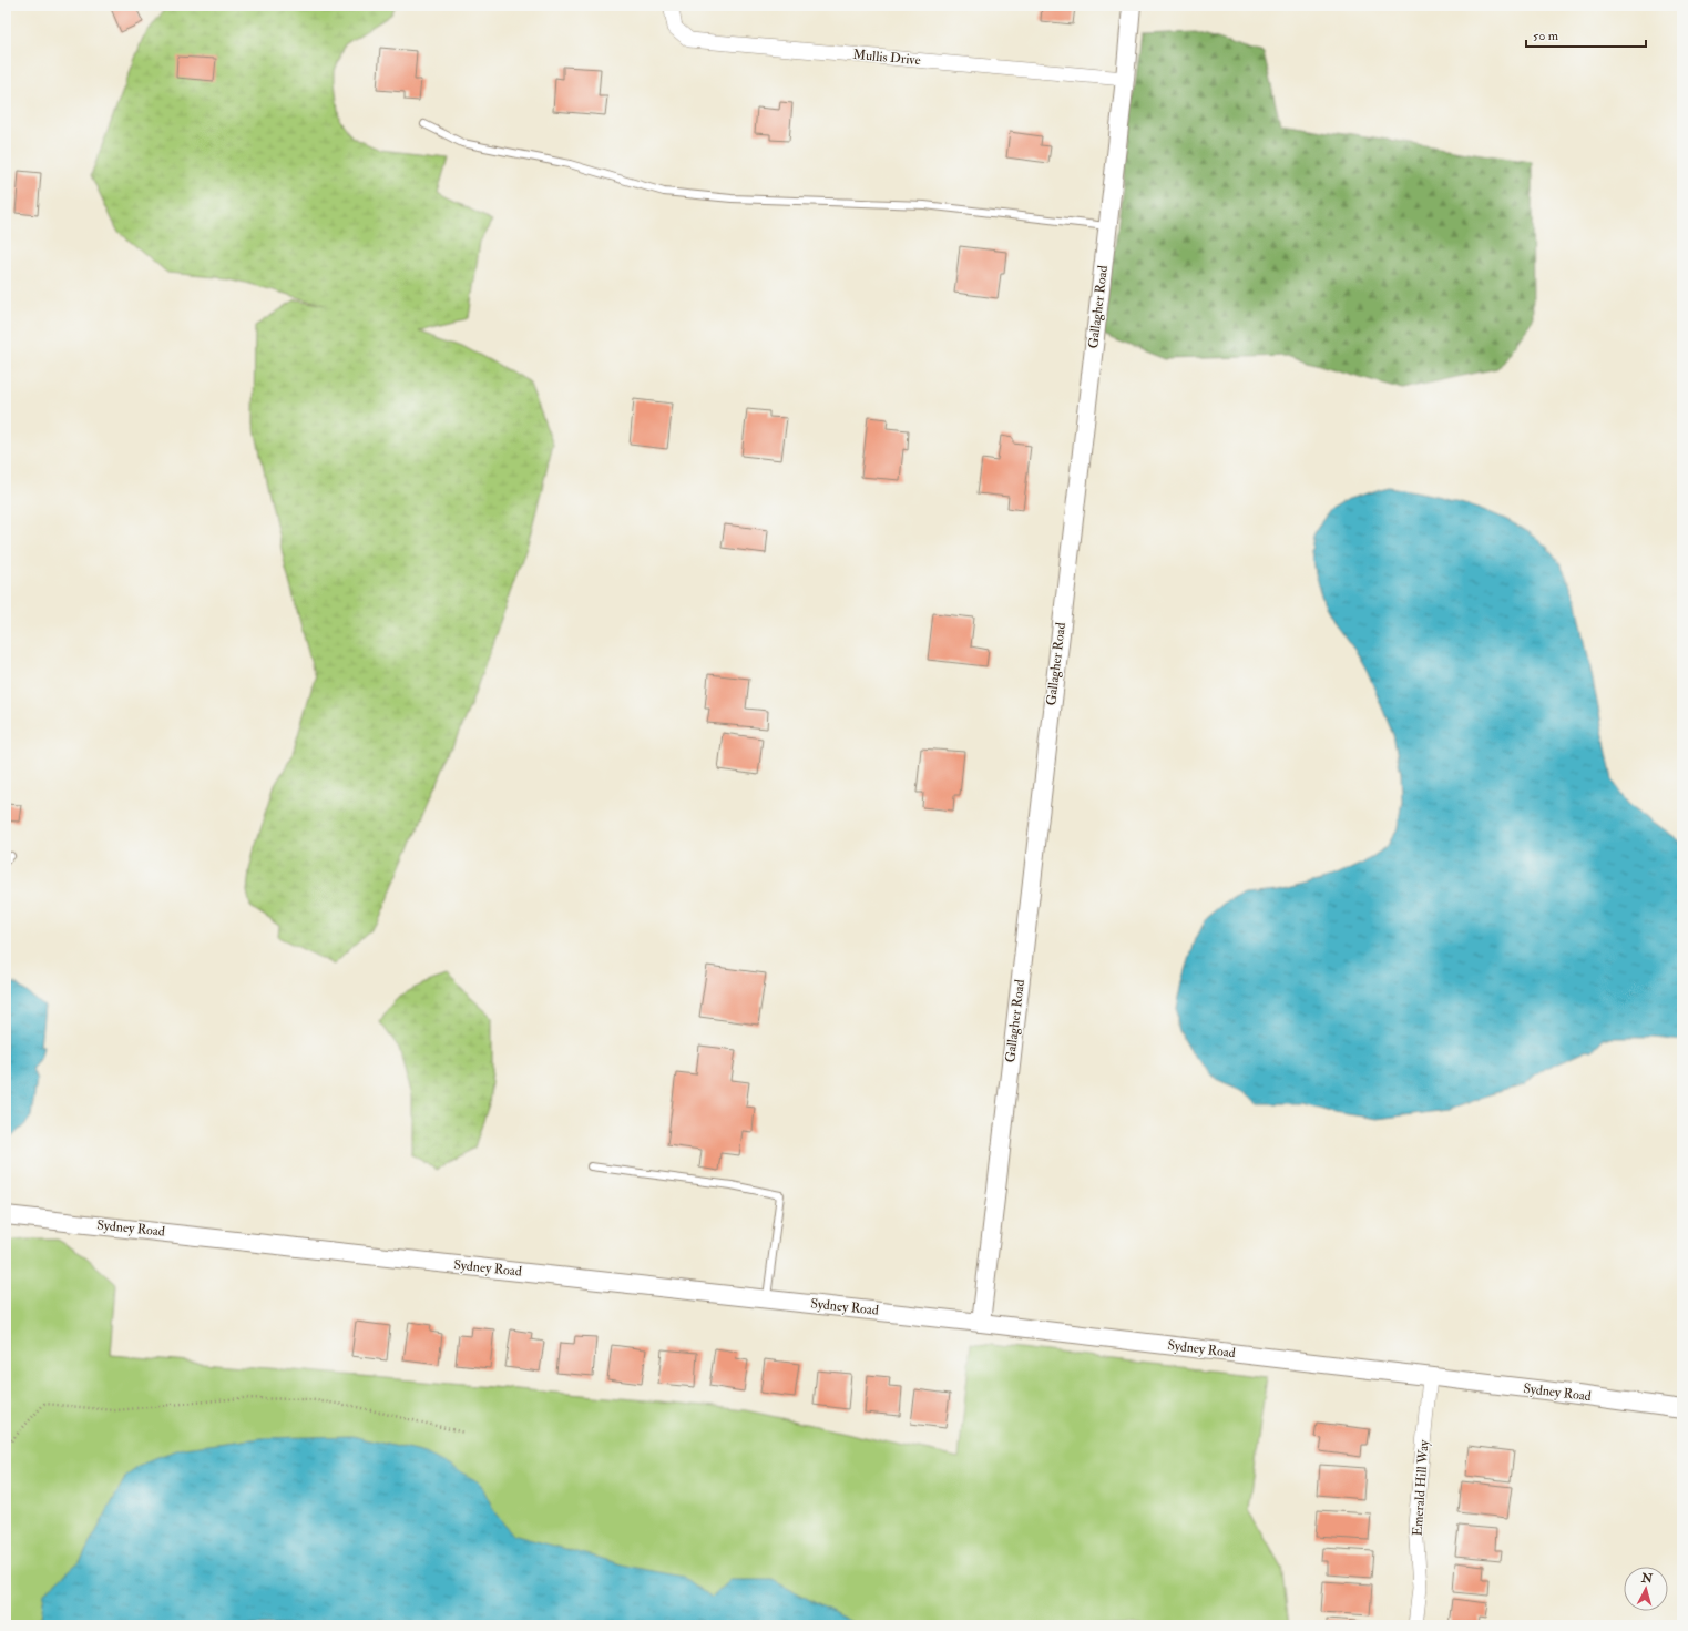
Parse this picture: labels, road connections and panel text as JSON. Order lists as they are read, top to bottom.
{
  "streets": {
    "street": [
      "Mullis Drive",
      "Gallagher Road",
      "Sydney Road",
      "Emerald Hill Way"
    ]
  },
  "crossings": [
    ["Mullis Drive", "Gallagher Road"],
    ["Gallagher Road", "Sydney Road"],
    ["Sydney Road", "Emerald Hill Way"]
  ],
  "scale_bar": "50 m",
  "north": "top"
}
